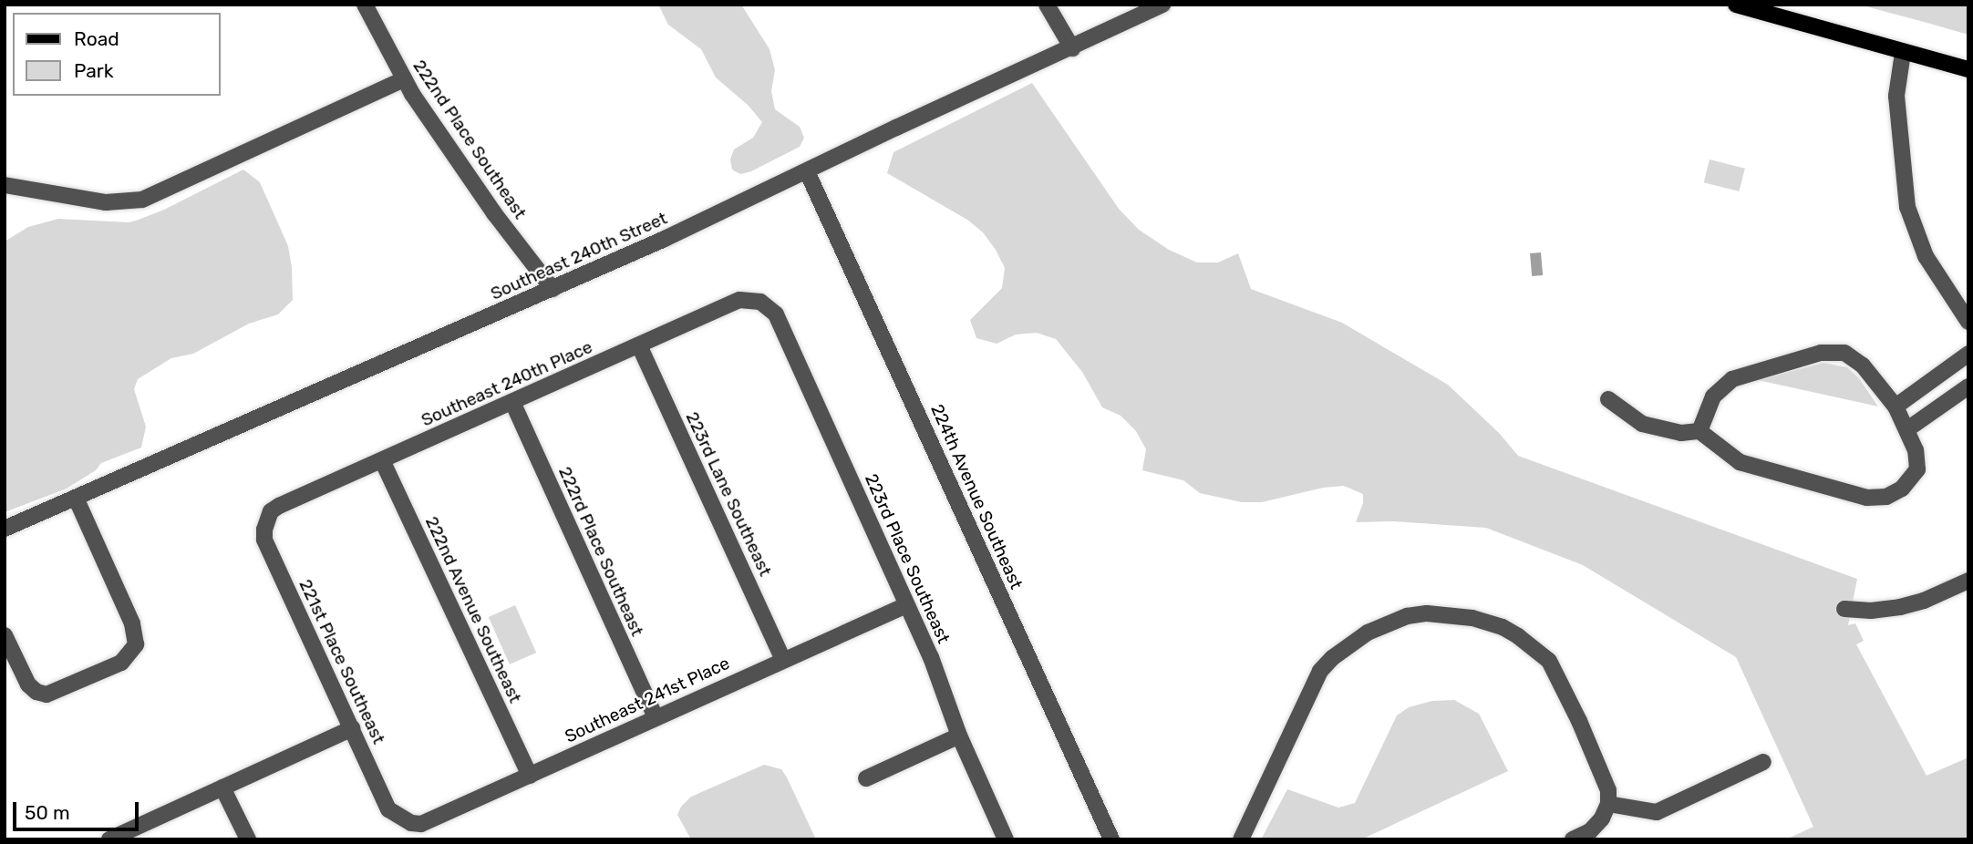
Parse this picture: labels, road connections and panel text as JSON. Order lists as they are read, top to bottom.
{
  "streets": {
    "street": [
      "222nd Place Southeast",
      "Southeast 240th Street",
      "Southeast 240th Place",
      "223rd Lane Southeast",
      "224th Avenue Southeast",
      "222rd Place Southeast",
      "223rd Place Southeast",
      "222nd Avenue Southeast",
      "221st Place Southeast",
      "Southeast 241st Place"
    ]
  },
  "crossings": [
    ["222nd Place Southeast", "Southeast 240th Street"],
    ["Southeast 240th Street", "224th Avenue Southeast"],
    ["Southeast 240th Place", "223rd Lane Southeast"],
    ["Southeast 240th Place", "222rd Place Southeast"],
    ["Southeast 240th Place", "223rd Place Southeast"],
    ["Southeast 240th Place", "222nd Avenue Southeast"],
    ["Southeast 240th Place", "221st Place Southeast"],
    ["223rd Lane Southeast", "Southeast 241st Place"],
    ["222rd Place Southeast", "Southeast 241st Place"],
    ["223rd Place Southeast", "Southeast 241st Place"],
    ["222nd Avenue Southeast", "Southeast 241st Place"],
    ["221st Place Southeast", "Southeast 241st Place"]
  ],
  "legend": ["Road", "Park"],
  "scale_bar": "50 m"
}
